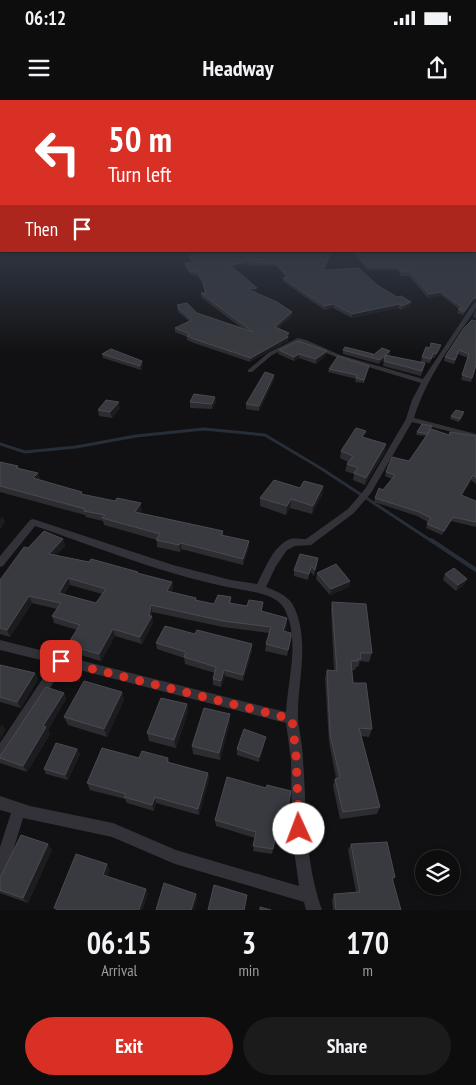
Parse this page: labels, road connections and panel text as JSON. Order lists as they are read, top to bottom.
{
  "page": {
    "status": "06:12",
    "header": "Headway",
    "turn": ["50 m", "Turn left"],
    "then": "Then",
    "eta": [
      "06:15",
      "Arrival",
      "3",
      "min",
      "170",
      "m"
    ],
    "buttons": ["Exit", "Share"]
  }
}
